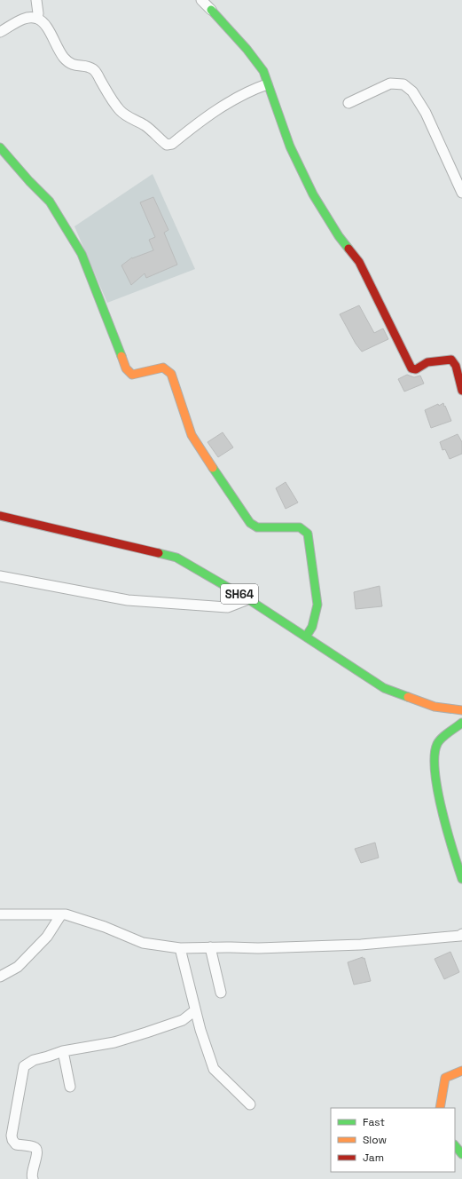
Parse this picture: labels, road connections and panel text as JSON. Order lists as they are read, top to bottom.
{
  "streets": {
    "main road": ["SH64"]
  },
  "legend": ["Fast", "Slow", "Jam"]
}
